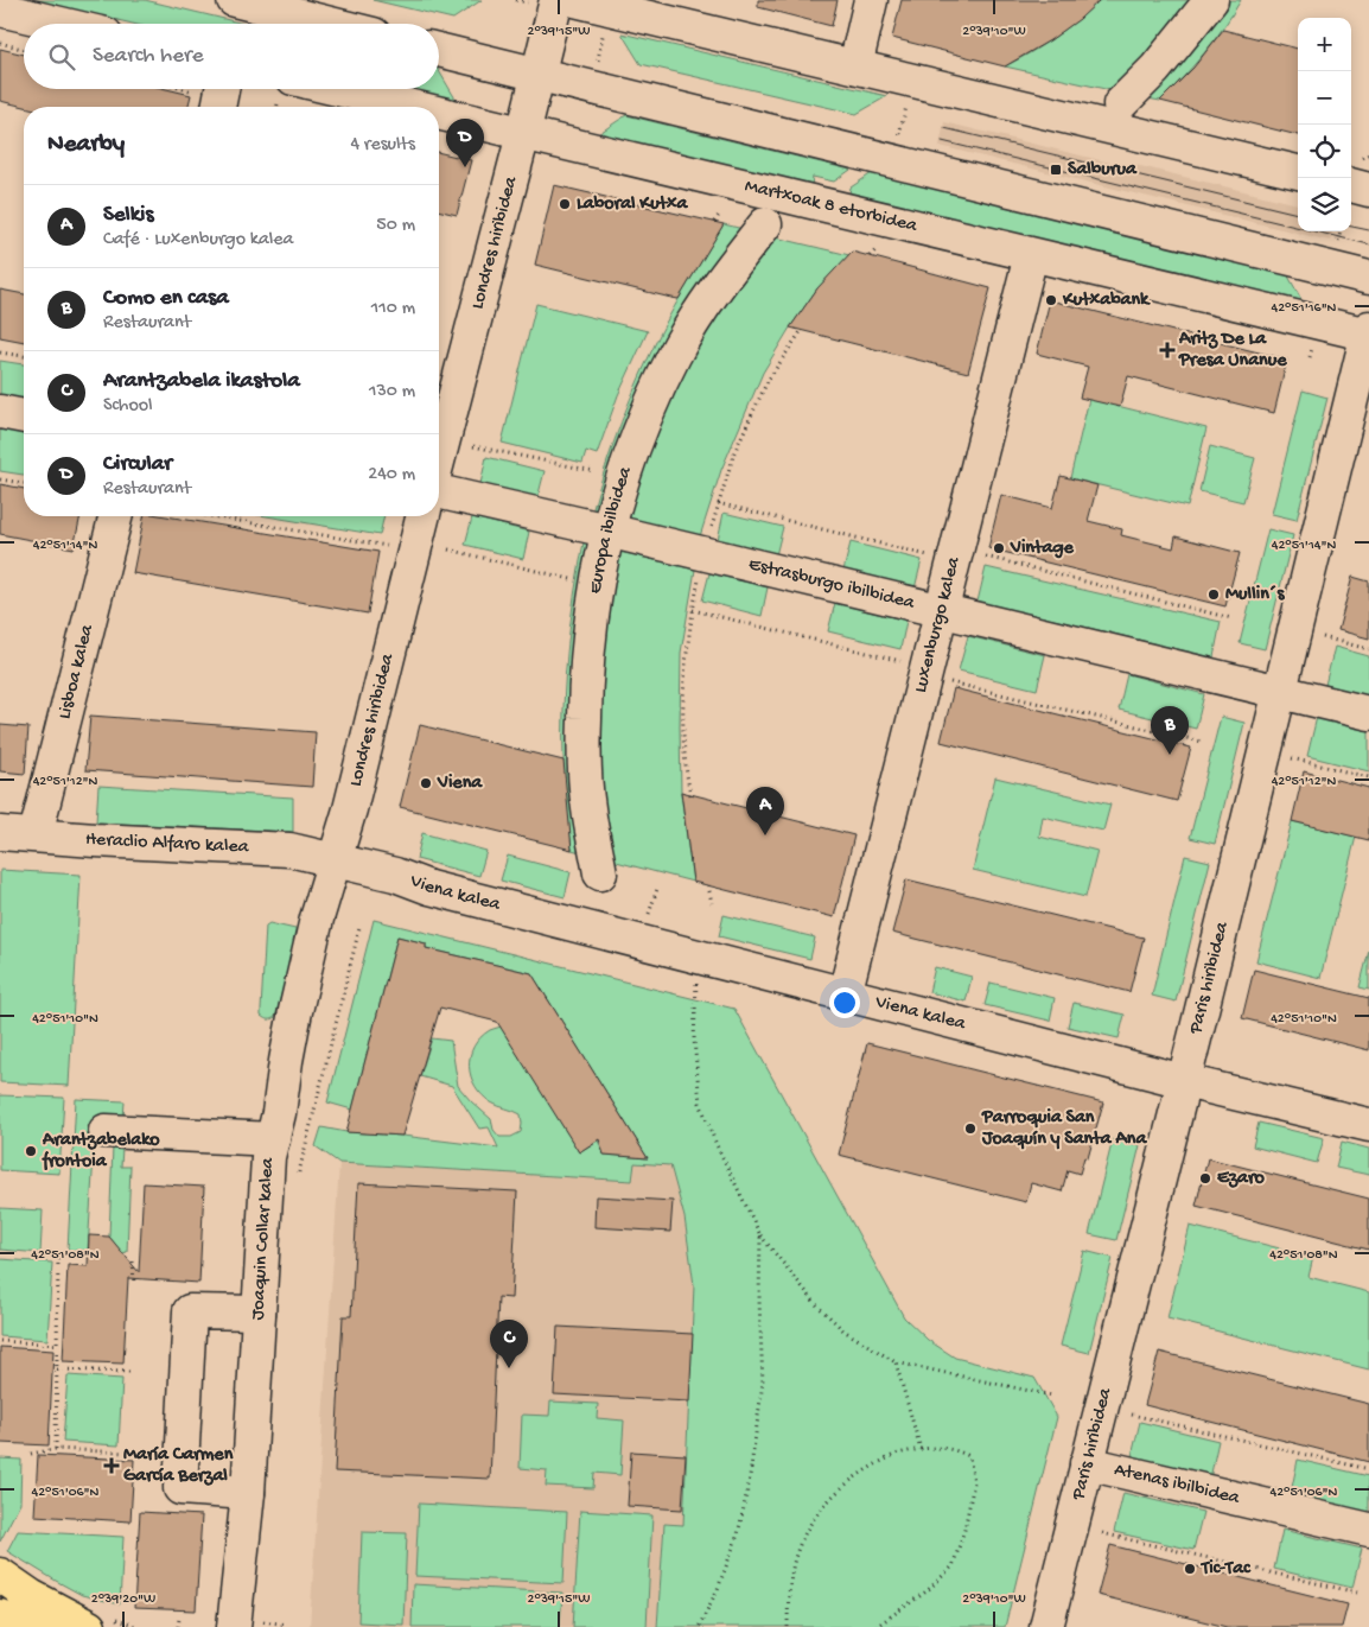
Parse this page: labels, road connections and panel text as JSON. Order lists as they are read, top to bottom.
{
  "streets": {
    "street": [
      "Martxoak 8 etorbidea",
      "Londres hiribidea",
      "Europa ibilbidea",
      "Estrasburgo ibilbidea",
      "Luxenburgo kalea",
      "Lisboa kalea",
      "Heraclio Alfaro kalea",
      "Viena kalea",
      "Paris hiribidea",
      "Joaquin Collar kalea",
      "Atenas ibilbidea"
    ]
  },
  "crossings": [
    ["Martxoak 8 etorbidea", "Londres hiribidea"],
    ["Martxoak 8 etorbidea", "Luxenburgo kalea"],
    ["Martxoak 8 etorbidea", "Paris hiribidea"],
    ["Londres hiribidea", "Heraclio Alfaro kalea"],
    ["Londres hiribidea", "Viena kalea"],
    ["Londres hiribidea", "Joaquin Collar kalea"],
    ["Europa ibilbidea", "Estrasburgo ibilbidea"],
    ["Estrasburgo ibilbidea", "Luxenburgo kalea"],
    ["Estrasburgo ibilbidea", "Paris hiribidea"],
    ["Luxenburgo kalea", "Viena kalea"],
    ["Lisboa kalea", "Heraclio Alfaro kalea"],
    ["Heraclio Alfaro kalea", "Viena kalea"],
    ["Heraclio Alfaro kalea", "Joaquin Collar kalea"],
    ["Viena kalea", "Paris hiribidea"],
    ["Viena kalea", "Joaquin Collar kalea"],
    ["Paris hiribidea", "Atenas ibilbidea"]
  ],
  "places": {
    "transit": ["Salburua"],
    "other": [
      "Laboral Kutxa",
      "Kutxabank",
      "Vintage",
      "Mullin´s",
      "Viena",
      "Parroquia San Joaquín y Santa Ana",
      "Arantzabelako frontoia",
      "Ezaro",
      "Tic-Tac"
    ],
    "health": ["Aritz De La Presa Unanue", "María Carmen García Berzal"]
  },
  "page": {
    "map_buttons": ["+", "−"],
    "search": "Search here",
    "heading": ["Nearby", "4 results"],
    "pins": [
      "D",
      "B",
      "A",
      "C"
    ],
    "list": [
      {
        "mark": "A",
        "name": "Selkis",
        "note": "Café · Luxenburgo kalea",
        "value": "50 m"
      },
      {
        "mark": "B",
        "name": "Como en casa",
        "note": "Restaurant",
        "value": "110 m"
      },
      {
        "mark": "C",
        "name": "Arantzabela ikastola",
        "note": "School",
        "value": "130 m"
      },
      {
        "mark": "D",
        "name": "Circular",
        "note": "Restaurant",
        "value": "240 m"
      }
    ]
  },
  "coordinates": [
    "2°39'15\"W",
    "2°39'10\"W",
    "42°51'16\"N",
    "42°51'14\"N",
    "42°51'12\"N",
    "42°51'10\"N",
    "42°51'08\"N",
    "42°51'06\"N",
    "2°39'20\"W"
  ]
}
